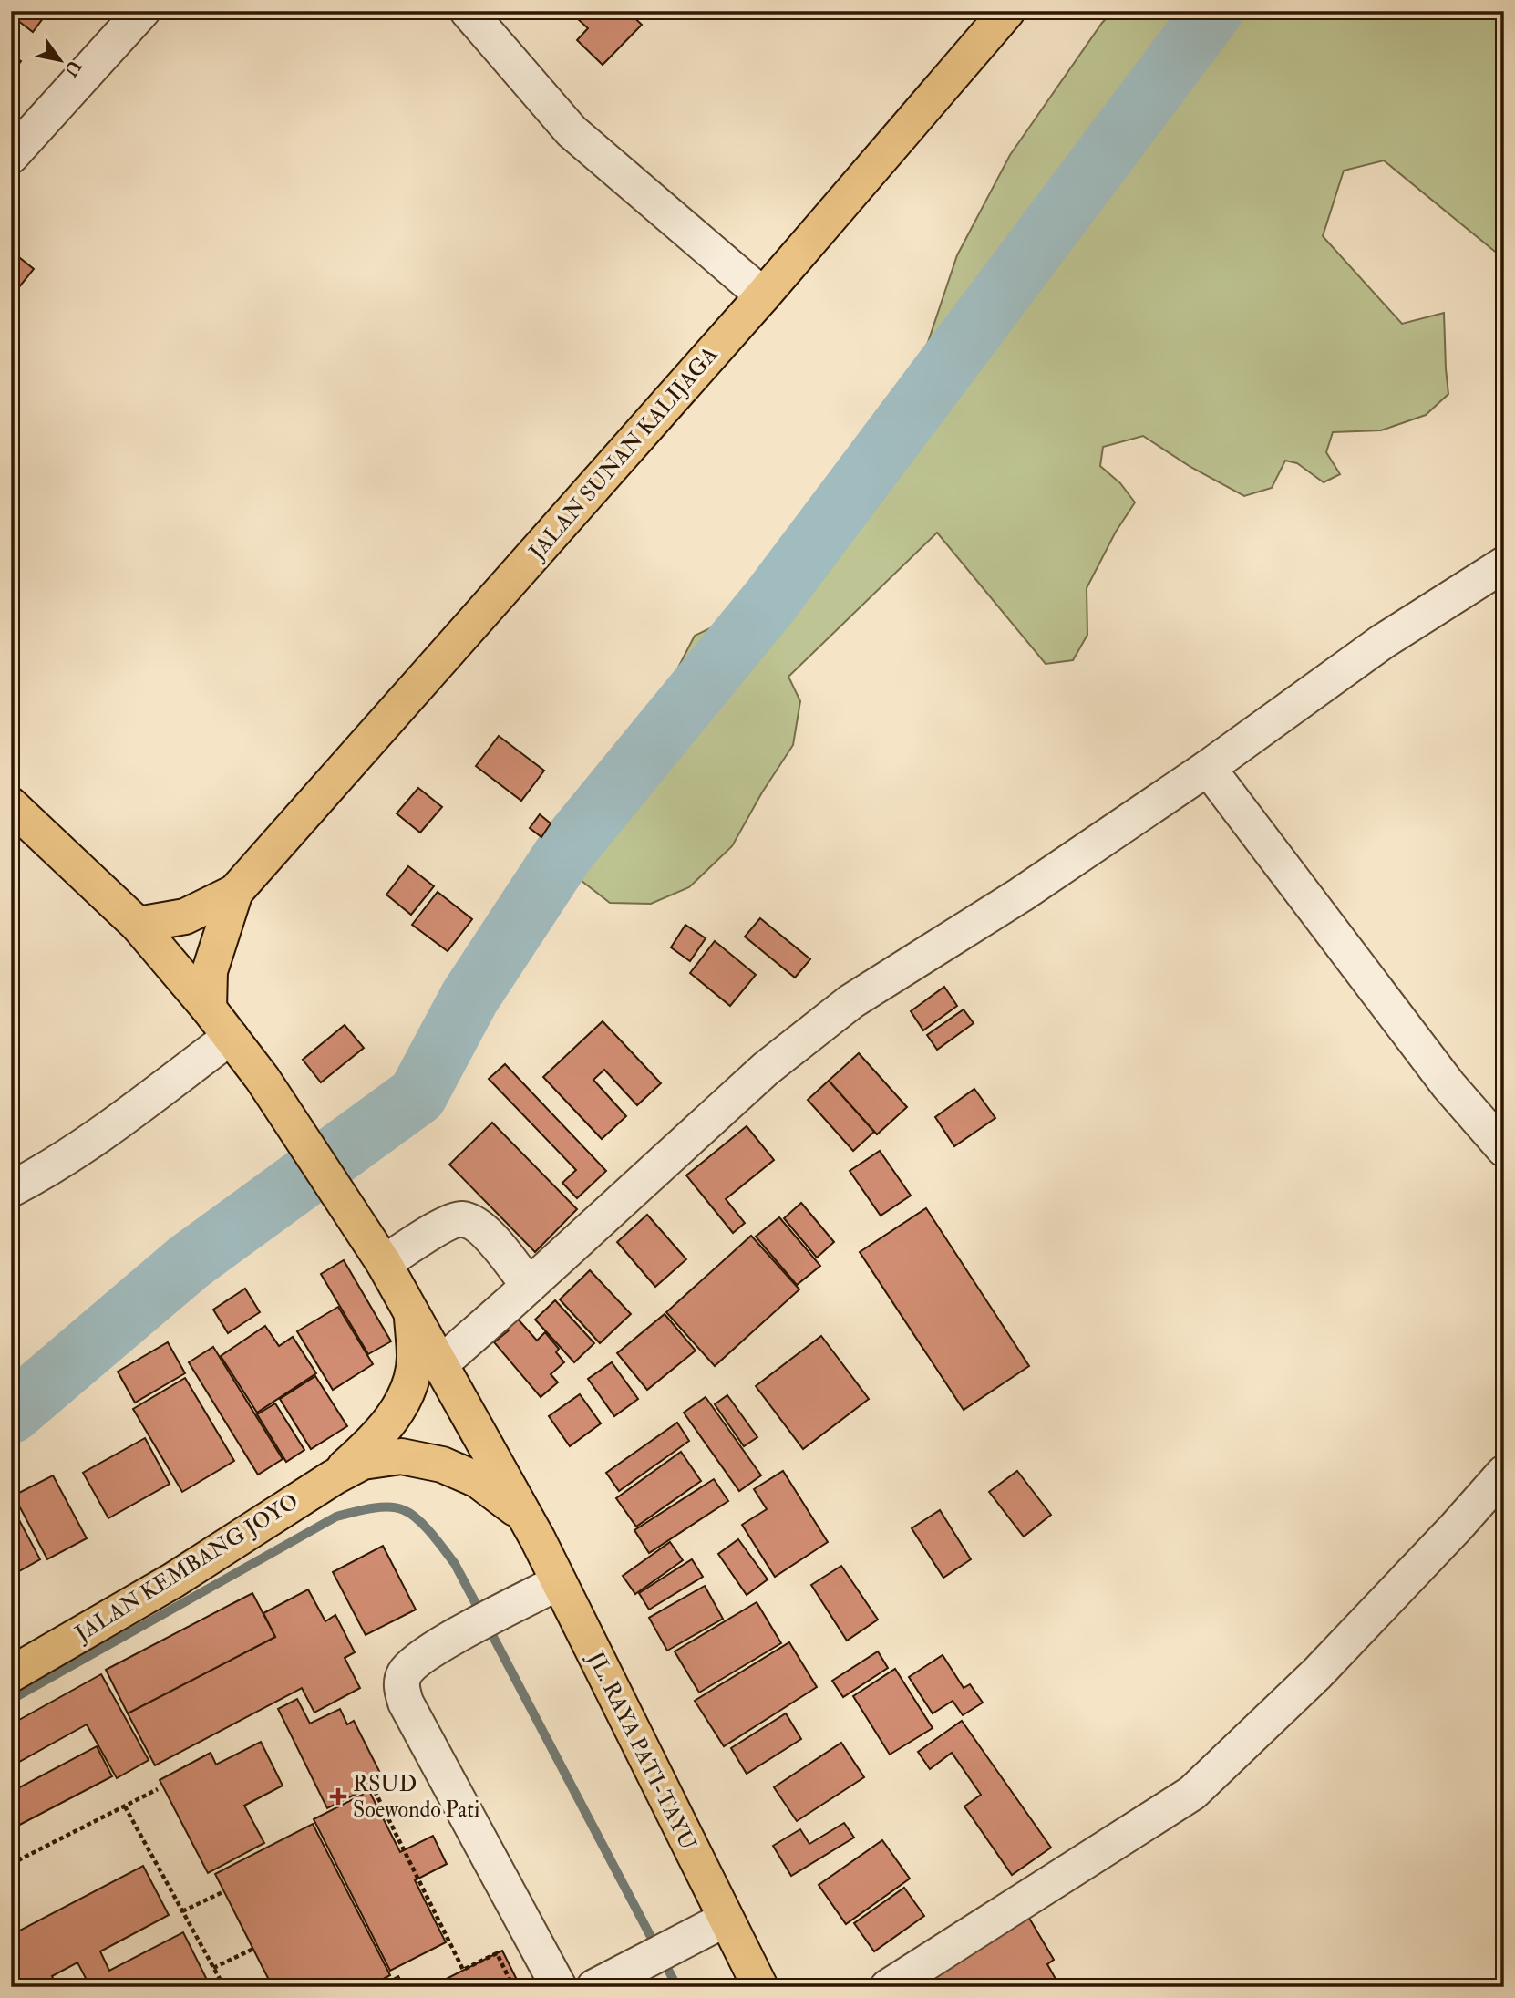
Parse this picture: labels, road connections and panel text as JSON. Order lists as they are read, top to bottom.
{
  "streets": {
    "main road": ["JALAN SUNAN KALIJAGA", "JALAN KEMBANG JOYO", "JL. RAYA PATI-TAYU"]
  },
  "crossings": [
    ["JALAN SUNAN KALIJAGA", "JL. RAYA PATI-TAYU"],
    ["JALAN KEMBANG JOYO", "JL. RAYA PATI-TAYU"]
  ],
  "places": {
    "health": ["RSUD Soewondo Pati"]
  },
  "north": "bottom right"
}
